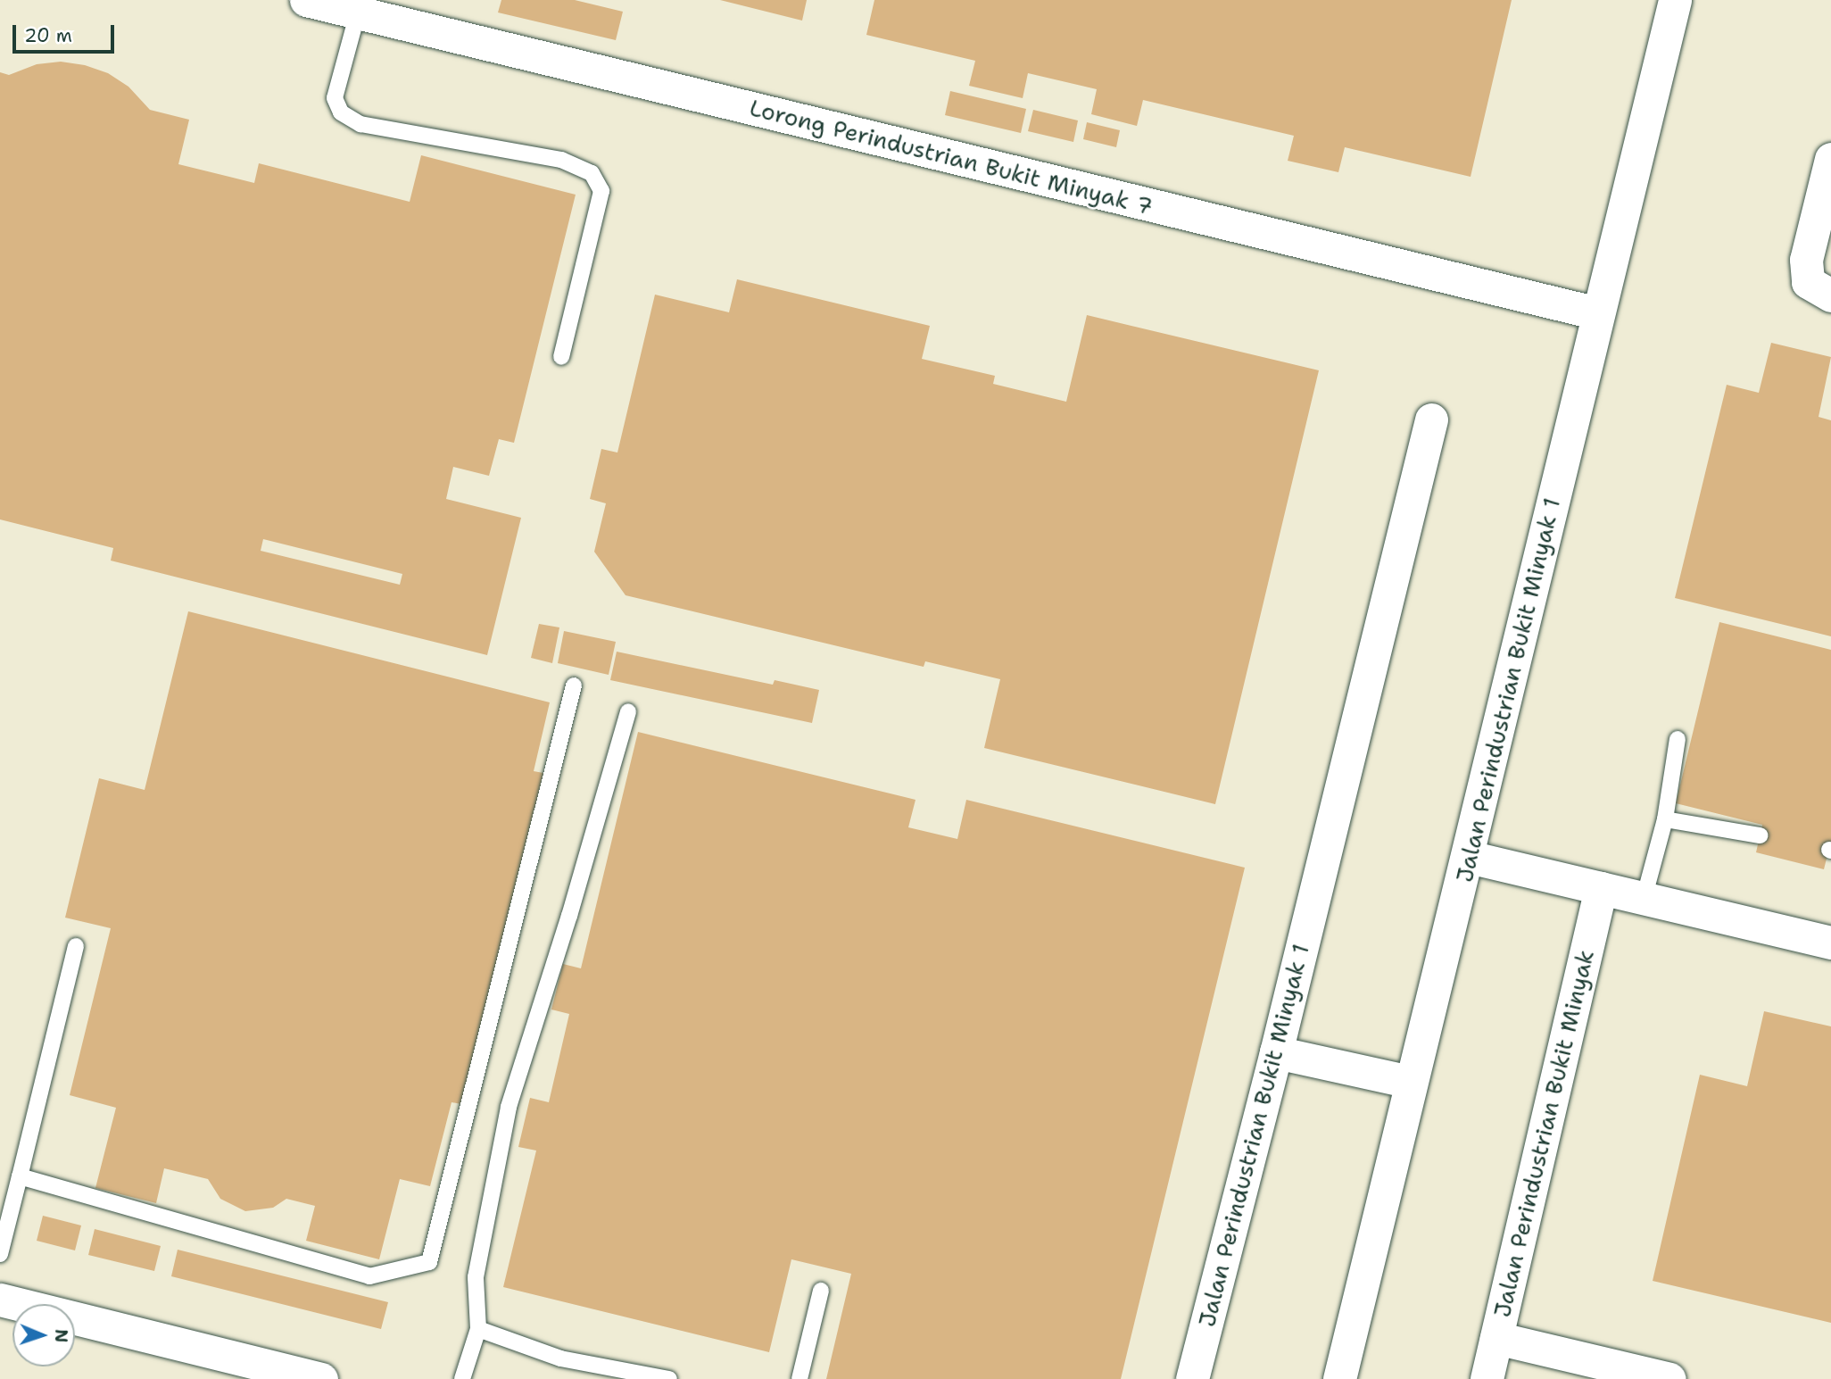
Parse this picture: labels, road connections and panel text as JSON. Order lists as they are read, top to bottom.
{
  "streets": {
    "street": ["Lorong Perindustrian Bukit Minyak 7", "Jalan Perindustrian Bukit Minyak 1", "Jalan Perindustrian Bukit Minyak"]
  },
  "crossings": [
    ["Lorong Perindustrian Bukit Minyak 7", "Jalan Perindustrian Bukit Minyak 1"]
  ],
  "scale_bar": "20 m",
  "north": "right"
}
